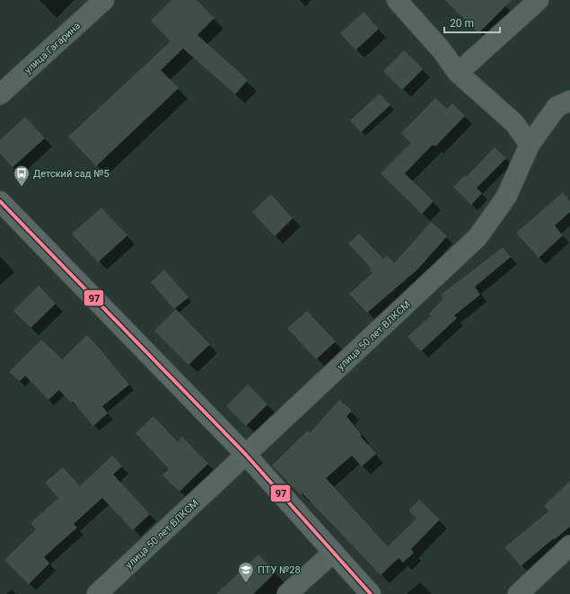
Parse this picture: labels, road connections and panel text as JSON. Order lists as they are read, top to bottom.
{
  "streets": {
    "street": ["улица Гагарина", "улица 50 лет ВЛКСМ"]
  },
  "places": {
    "bus stop": ["Детский сад №5"],
    "school or university": ["ПТУ №28"]
  },
  "lines": ["transit line 97"],
  "scale_bar": "20 m"
}
